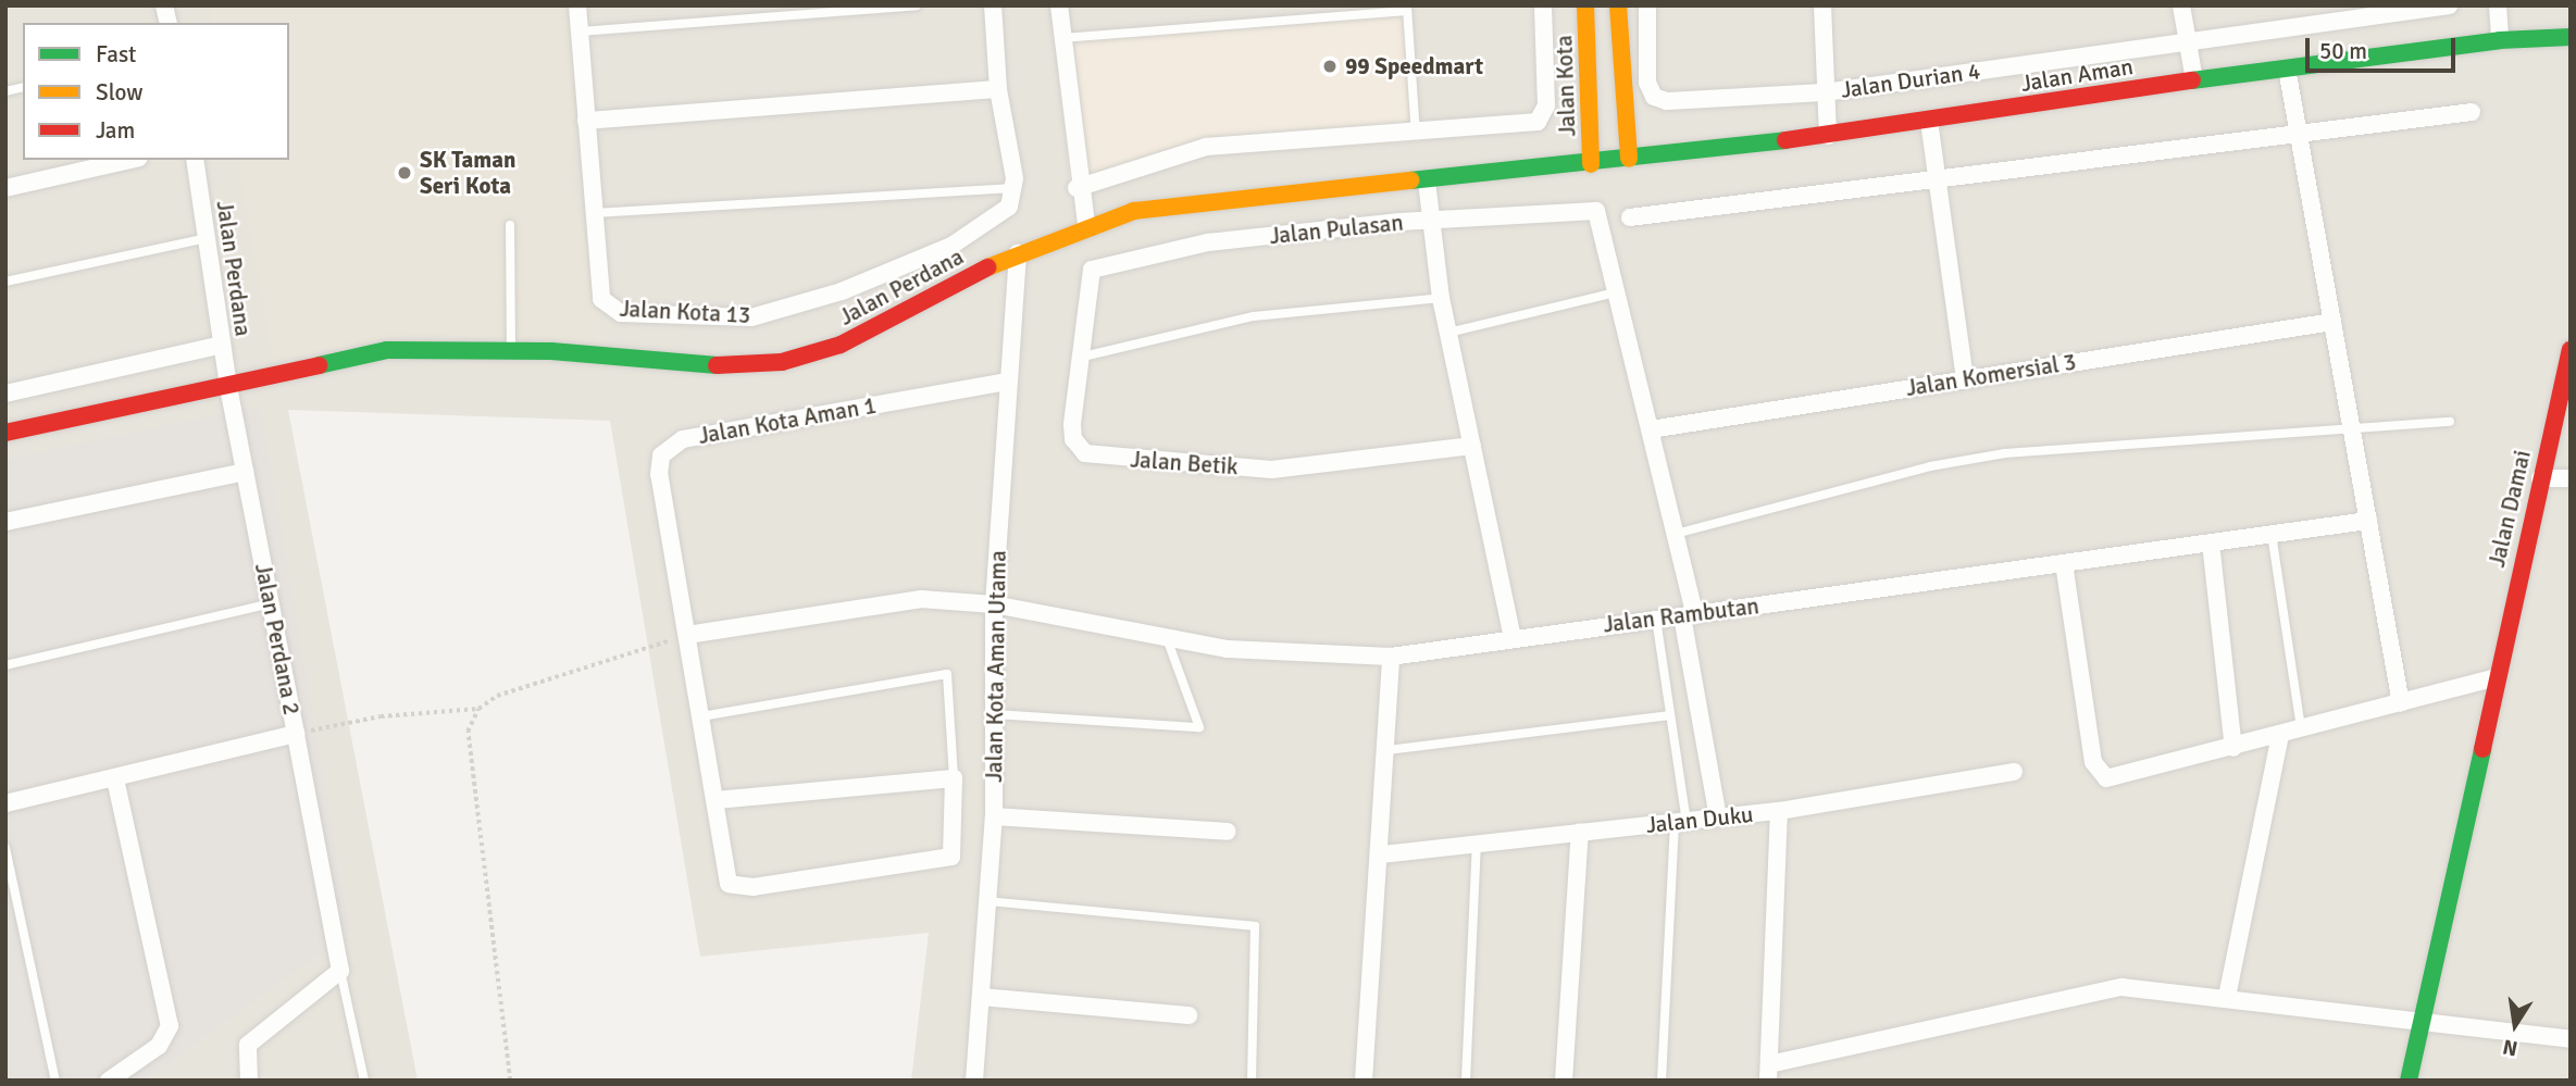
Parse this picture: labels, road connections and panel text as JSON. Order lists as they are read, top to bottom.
{
  "streets": {
    "street": [
      "Jalan Aman",
      "Jalan Durian 4",
      "Jalan Kota",
      "Jalan Pulasan",
      "Jalan Perdana",
      "Jalan Kota 13",
      "Jalan Komersial 3",
      "Jalan Kota Aman 1",
      "Jalan Betik",
      "Jalan Damai",
      "Jalan Rambutan",
      "Jalan Perdana 2",
      "Jalan Kota Aman Utama",
      "Jalan Duku"
    ]
  },
  "crossings": [
    ["Jalan Aman", "Jalan Kota"],
    ["Jalan Aman", "Jalan Perdana"],
    ["Jalan Kota", "Jalan Perdana"],
    ["Jalan Pulasan", "Jalan Betik"],
    ["Jalan Perdana", "Jalan Perdana 2"],
    ["Jalan Perdana", "Jalan Kota Aman Utama"],
    ["Jalan Kota Aman 1", "Jalan Rambutan"],
    ["Jalan Kota Aman 1", "Jalan Kota Aman Utama"],
    ["Jalan Rambutan", "Jalan Kota Aman Utama"]
  ],
  "places": ["99 Speedmart", "SK Taman Seri Kota"],
  "legend": ["Fast", "Slow", "Jam"],
  "scale_bar": "50 m",
  "north": "bottom"
}
